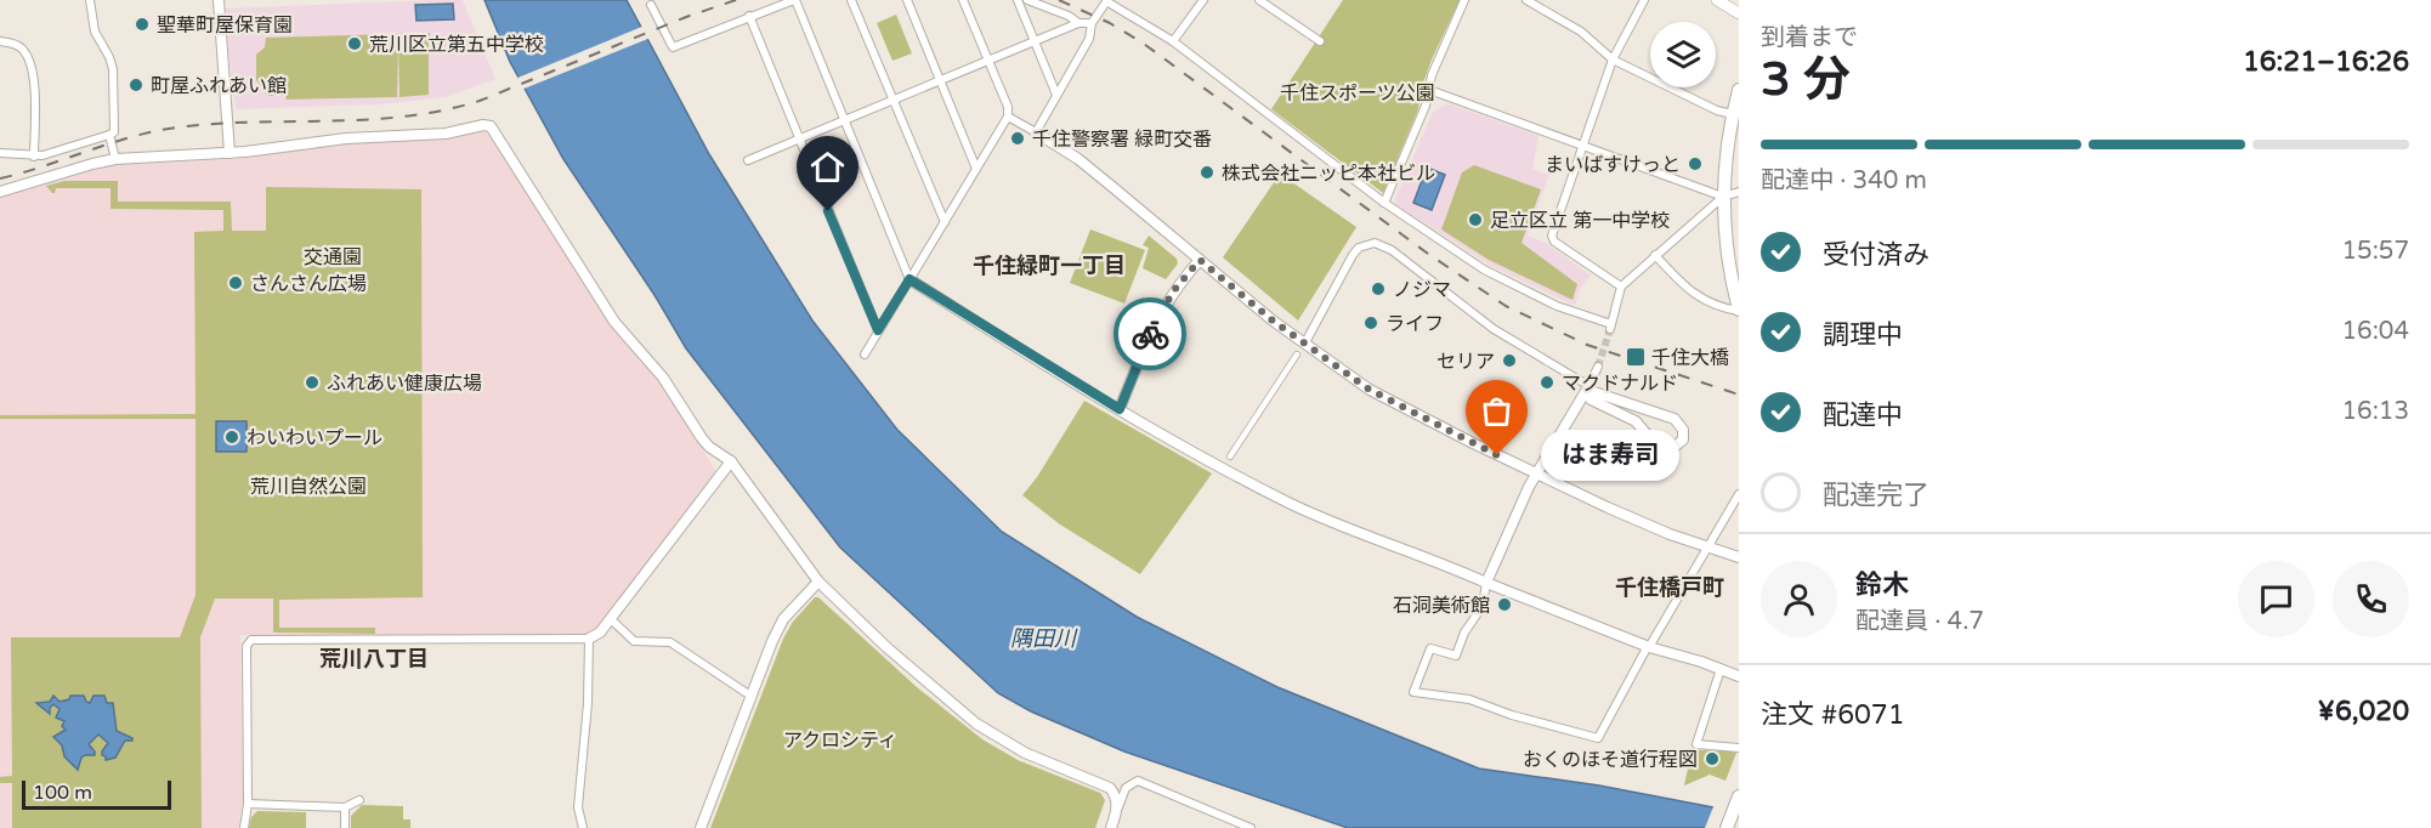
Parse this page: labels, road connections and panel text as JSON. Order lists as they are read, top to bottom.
{
  "districts": ["千住緑町一丁目", "千住橋戸町", "荒川八丁目"],
  "water": ["隅田川"],
  "parks": [
    "千住スポーツ公園",
    "交通園",
    "荒川自然公園",
    "アクロシティ"
  ],
  "places": {
    "other": [
      "聖華町屋保育園",
      "荒川区立第五中学校",
      "町屋ふれあい館",
      "千住警察署 緑町交番",
      "まいばすけっと",
      "株式会社ニッピ本社ビル",
      "足立区立 第一中学校",
      "さんさん広場",
      "ノジマ",
      "ライフ",
      "セリア",
      "ふれあい健康広場",
      "マクドナルド",
      "わいわいプール",
      "はま寿司",
      "石洞美術館",
      "おくのほそ道行程図"
    ],
    "transit": ["千住大橋"]
  },
  "scale_bar": "100 m",
  "page": {
    "heading": ["3 分", "到着まで", "16:21–16:26"],
    "panel": [
      "鈴木",
      "配達員 · 4.7",
      "注文 #6071",
      "¥6,020"
    ],
    "bar": "配達中 · 340 m",
    "list": [
      ["受付済み", "15:57"],
      ["調理中", "16:04"],
      ["配達中", "16:13"],
      "配達完了"
    ],
    "bubble": "はま寿司",
    "scale": "100 m"
  }
}
